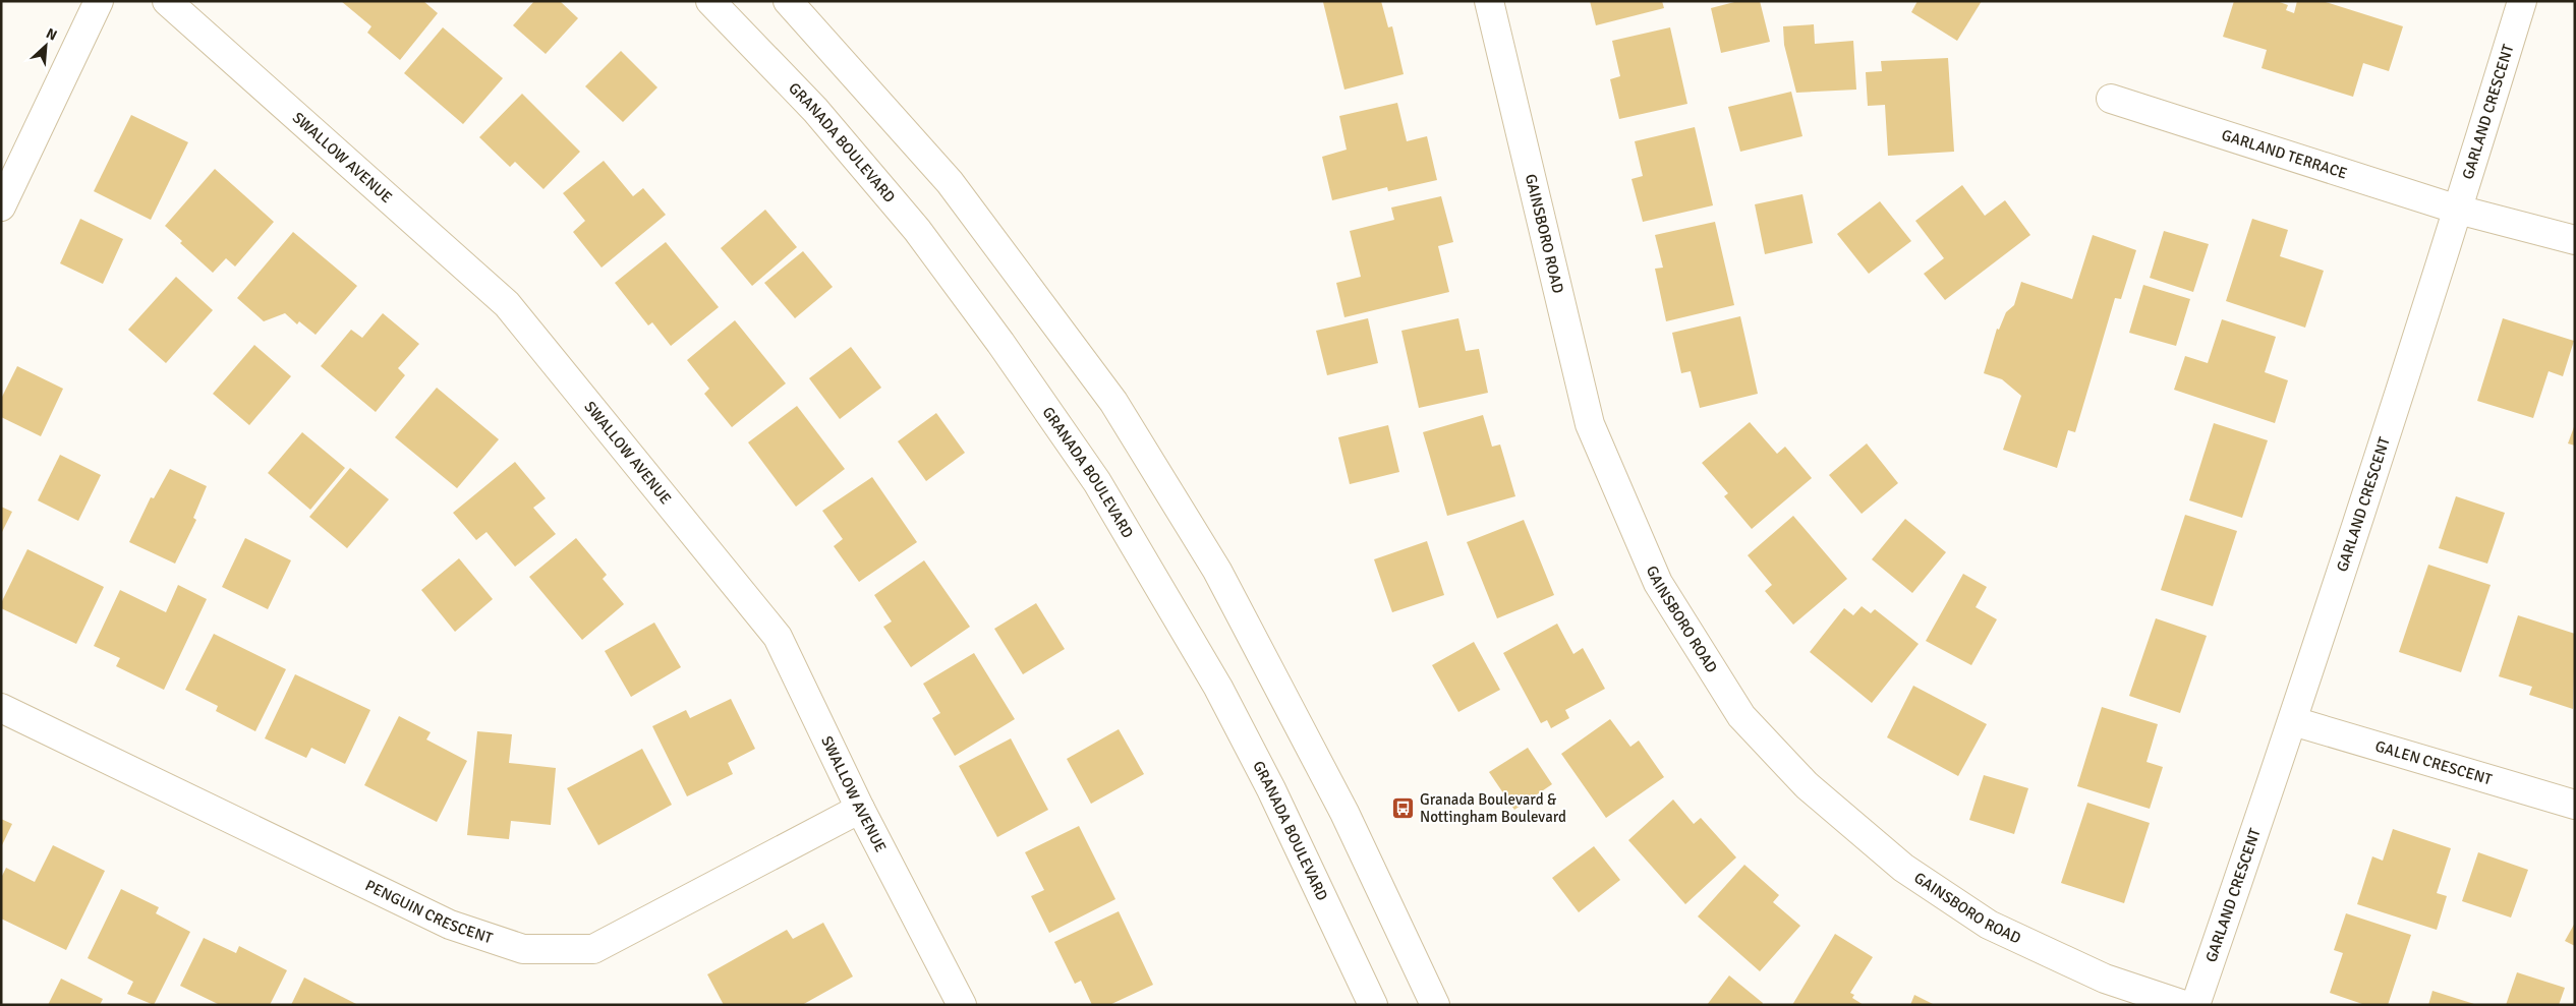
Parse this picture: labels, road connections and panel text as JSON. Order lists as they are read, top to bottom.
{
  "streets": {
    "street": [
      "GARLAND CRESCENT",
      "GRANADA BOULEVARD",
      "GARLAND TERRACE",
      "SWALLOW AVENUE",
      "GAINSBORO ROAD",
      "GALEN CRESCENT",
      "PENGUIN CRESCENT"
    ]
  },
  "crossings": [
    ["GARLAND CRESCENT", "GARLAND TERRACE"],
    ["GARLAND CRESCENT", "GALEN CRESCENT"],
    ["SWALLOW AVENUE", "PENGUIN CRESCENT"]
  ],
  "places": {
    "bus stop": ["Granada Boulevard & Nottingham Boulevard"]
  },
  "north": "top right"
}
